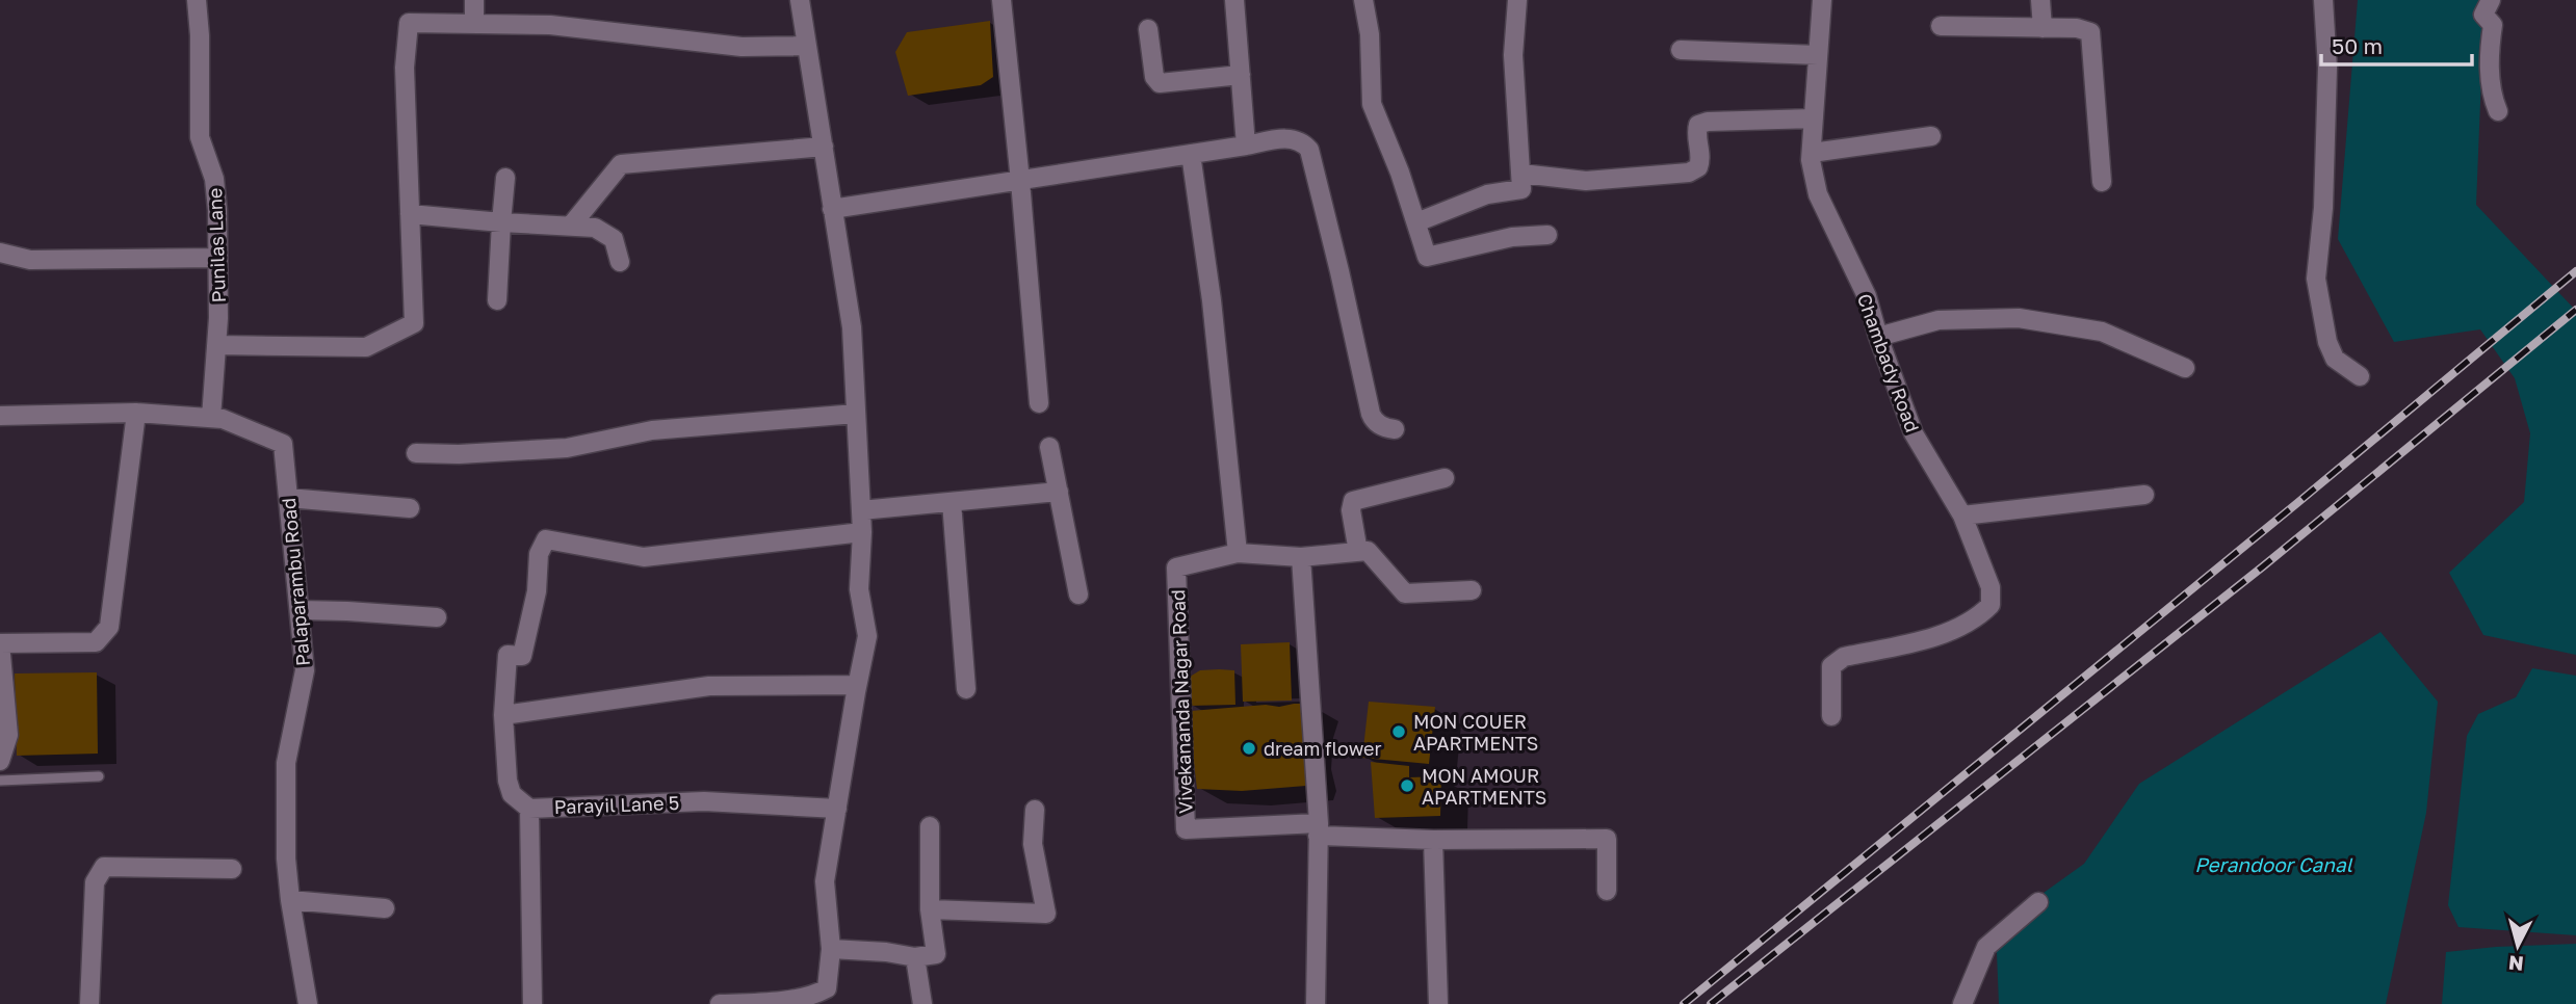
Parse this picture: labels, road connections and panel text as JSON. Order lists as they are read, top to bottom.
{
  "streets": {
    "street": [
      "Punilas Lane",
      "Chambady Road",
      "Palaparambu Road",
      "Vivekananda Nagar Road",
      "Parayil Lane 5"
    ]
  },
  "crossings": [
    ["Punilas Lane", "Palaparambu Road"]
  ],
  "water": ["Perandoor Canal"],
  "places": ["MON COUER APARTMENTS", "dream flower", "MON AMOUR APARTMENTS"],
  "scale_bar": "50 m",
  "north": "bottom"
}
